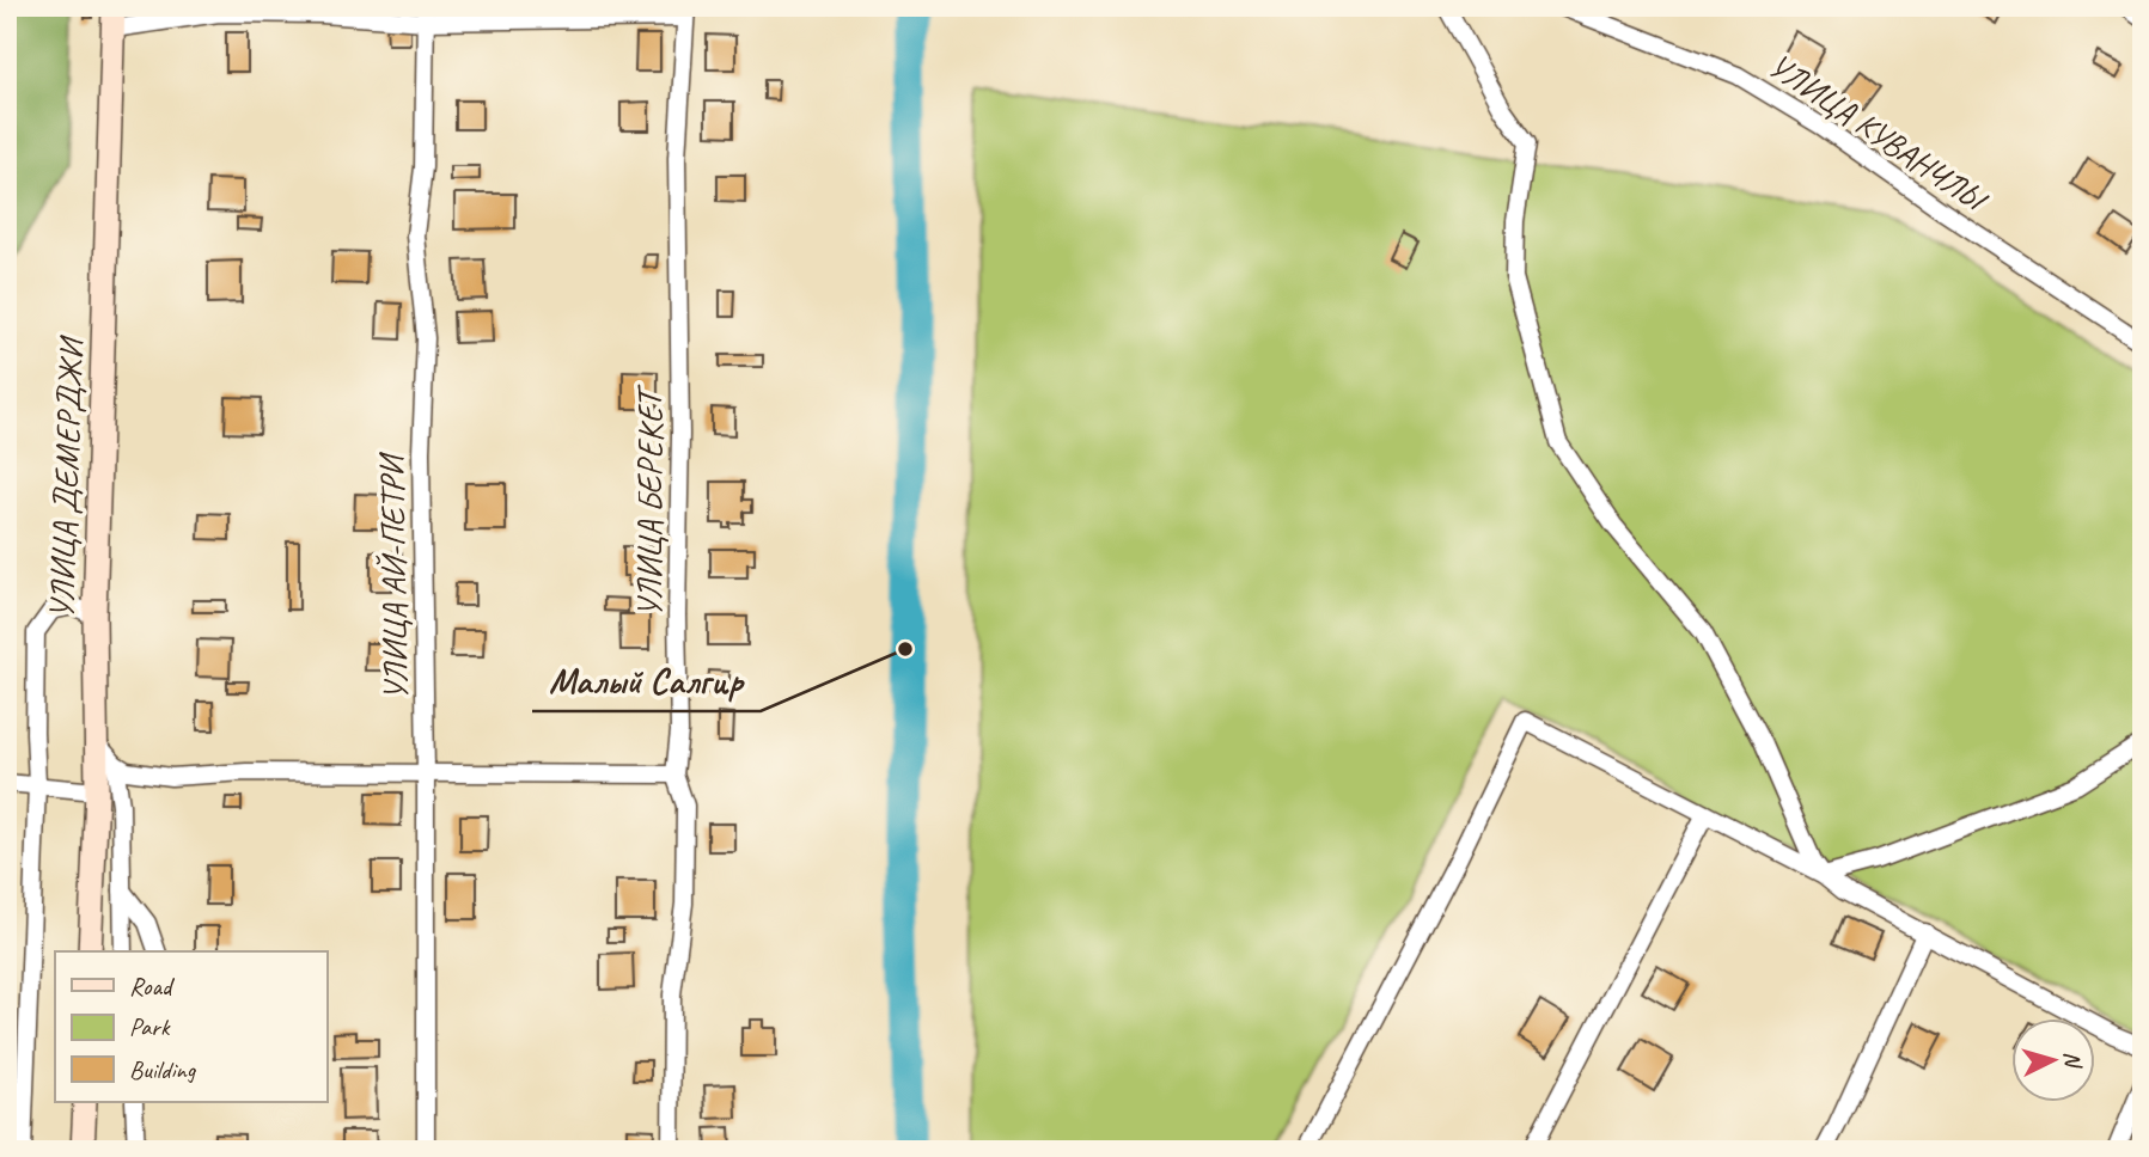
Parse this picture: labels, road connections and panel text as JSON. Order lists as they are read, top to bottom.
{
  "streets": {
    "main road": ["УЛИЦА ДЕМЕРДЖИ"],
    "street": ["УЛИЦА КУВАНЧЛЫ", "УЛИЦА БЕРЕКЕТ", "УЛИЦА АЙ-ПЕТРИ"]
  },
  "places": ["Малый Салгир"],
  "legend": ["Road", "Park", "Building"],
  "north": "right"
}
